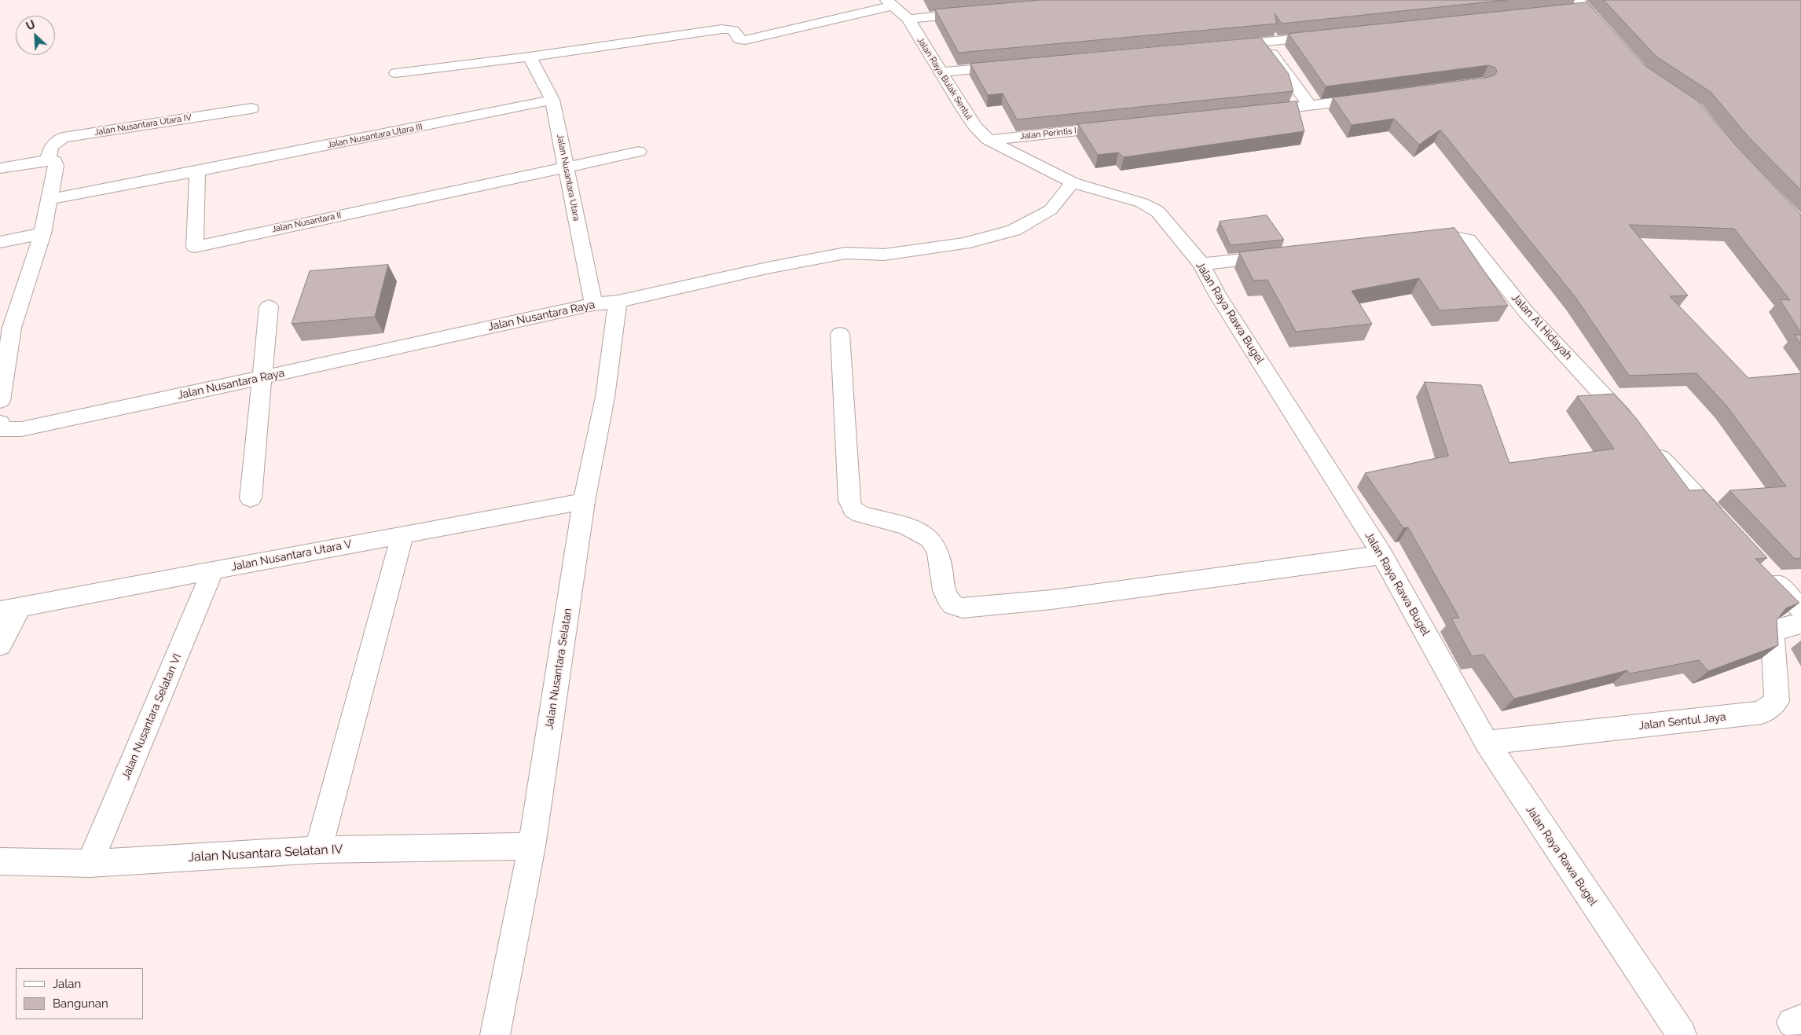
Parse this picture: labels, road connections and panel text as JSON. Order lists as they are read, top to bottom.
{
  "streets": {
    "street": [
      "Jalan Raya Bulak Sentul",
      "Jalan Nusantara Utara IV",
      "Jalan Perintis I",
      "Jalan Nusantara Utara III",
      "Jalan Nusantara Utara",
      "Jalan Nusantara II",
      "Jalan Raya Rawa Bugel",
      "Jalan Nusantara Raya",
      "Jalan Al Hidayah",
      "Jalan Nusantara Utara V",
      "Jalan Nusantara Selatan",
      "Jalan Nusantara Selatan VI",
      "Jalan Sentul Jaya",
      "Jalan Nusantara Selatan IV"
    ]
  },
  "crossings": [
    ["Jalan Raya Bulak Sentul", "Jalan Perintis I"],
    ["Jalan Raya Bulak Sentul", "Jalan Raya Rawa Bugel"],
    ["Jalan Raya Bulak Sentul", "Jalan Nusantara Raya"],
    ["Jalan Nusantara Utara III", "Jalan Nusantara Utara"],
    ["Jalan Nusantara Utara III", "Jalan Nusantara II"],
    ["Jalan Nusantara Utara", "Jalan Nusantara II"],
    ["Jalan Nusantara Utara", "Jalan Nusantara Raya"],
    ["Jalan Raya Rawa Bugel", "Jalan Nusantara Raya"],
    ["Jalan Raya Rawa Bugel", "Jalan Sentul Jaya"],
    ["Jalan Nusantara Raya", "Jalan Nusantara Selatan"],
    ["Jalan Nusantara Utara V", "Jalan Nusantara Selatan"],
    ["Jalan Nusantara Utara V", "Jalan Nusantara Selatan VI"],
    ["Jalan Nusantara Selatan", "Jalan Nusantara Selatan IV"],
    ["Jalan Nusantara Selatan VI", "Jalan Nusantara Selatan IV"]
  ],
  "legend": ["Jalan", "Bangunan"],
  "north": "top left"
}
